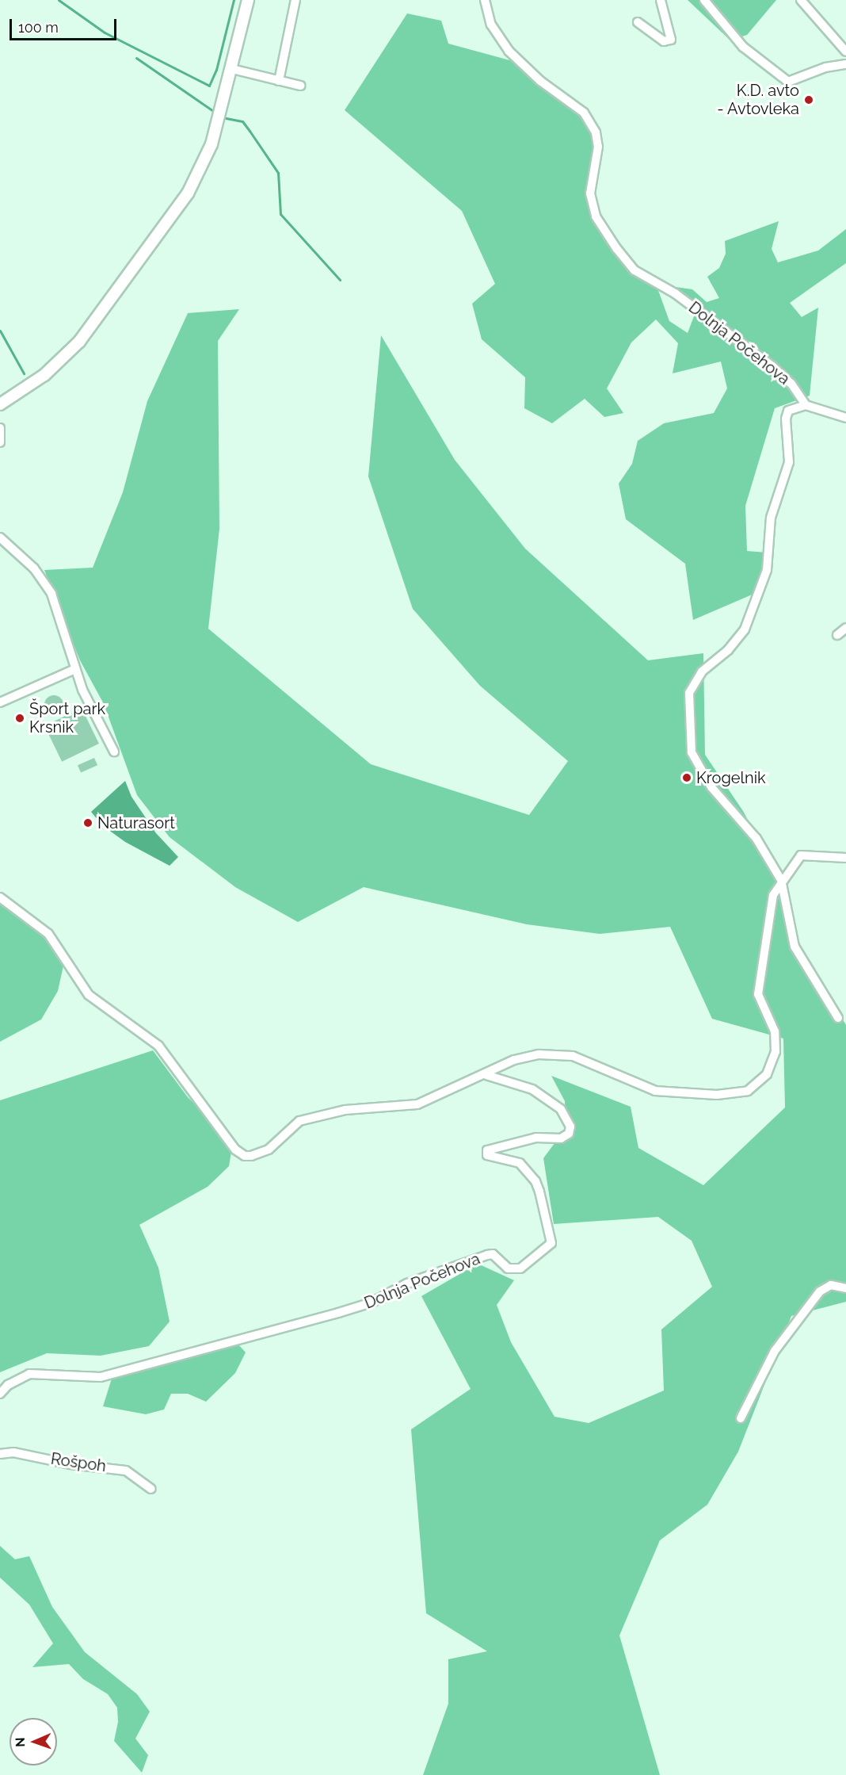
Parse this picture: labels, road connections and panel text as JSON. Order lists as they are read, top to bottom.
{
  "streets": {
    "street": ["Dolnja Počehova", "Rošpoh"]
  },
  "places": [
    "K.D. avto - Avtovleka",
    "Šport park Krsnik",
    "Krogelnik",
    "Naturasort"
  ],
  "scale_bar": "100 m",
  "north": "left"
}
